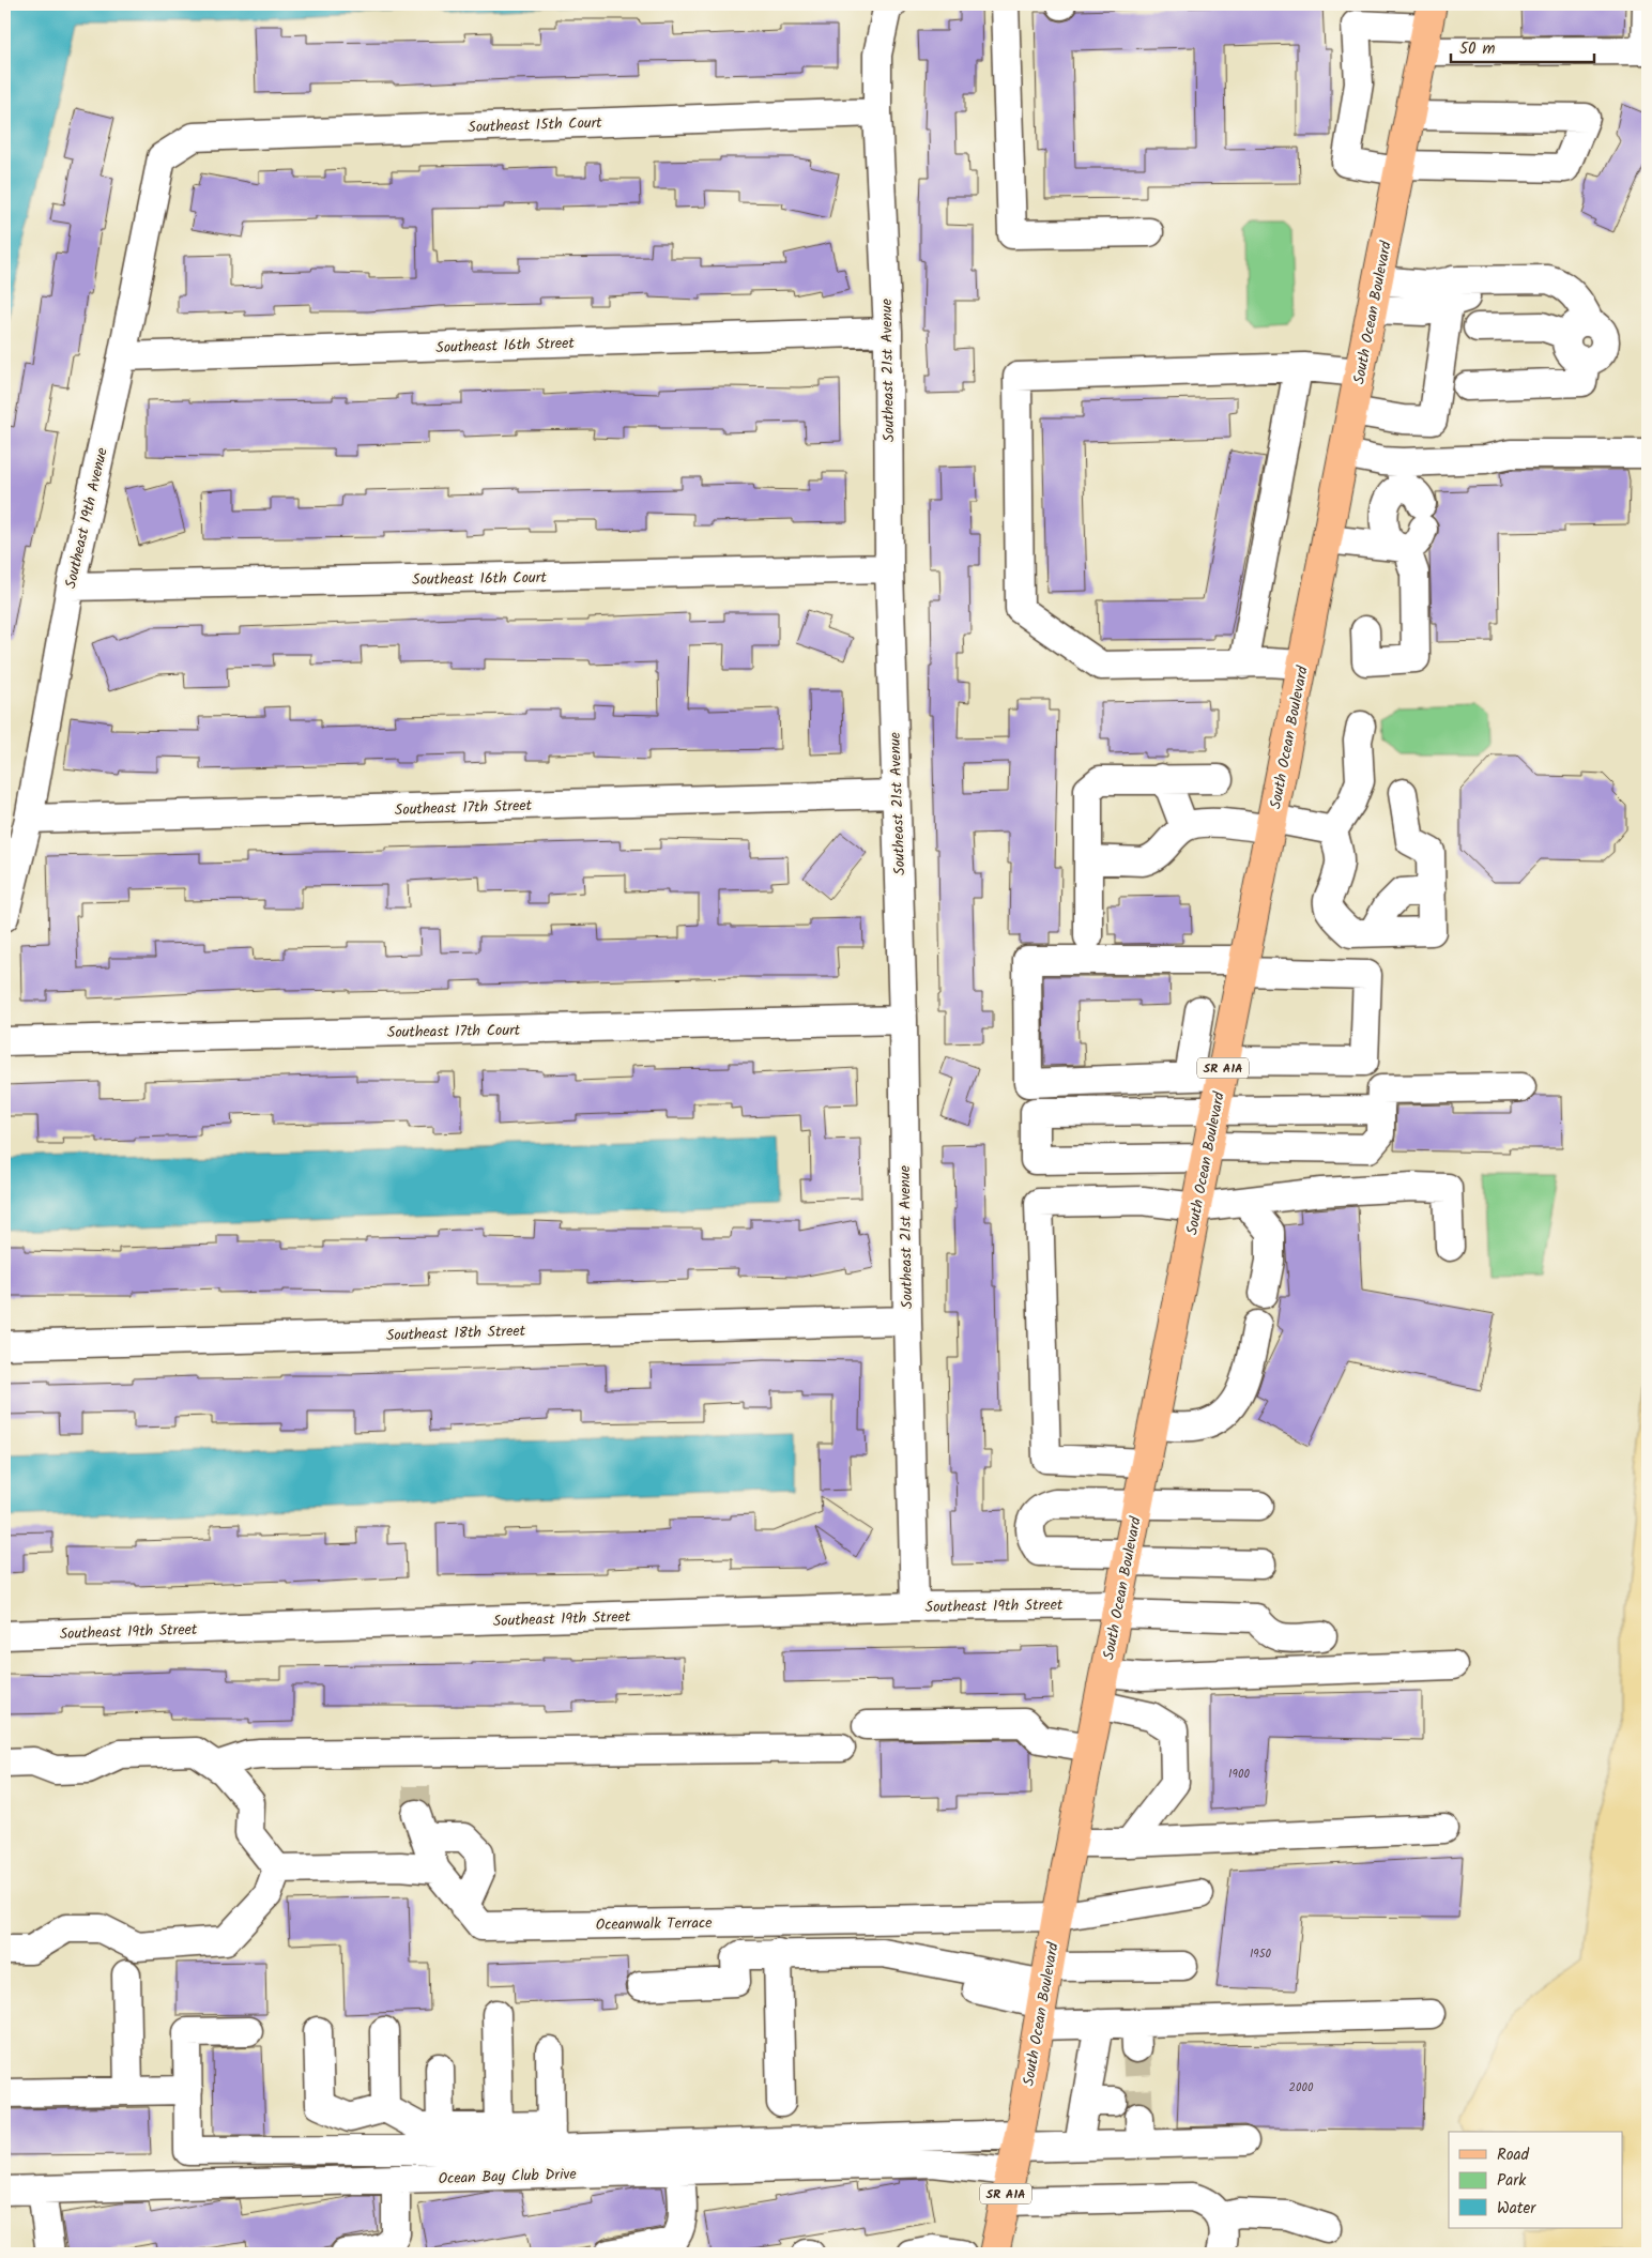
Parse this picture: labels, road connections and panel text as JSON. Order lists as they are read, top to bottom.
{
  "streets": {
    "main road": ["South Ocean Boulevard", "SR A1A"],
    "street": [
      "Southeast 15th Court",
      "Southeast 16th Street",
      "Southeast 21st Avenue",
      "Southeast 19th Avenue",
      "Southeast 16th Court",
      "Southeast 17th Street",
      "Southeast 17th Court",
      "Southeast 18th Street",
      "Southeast 19th Street",
      "Oceanwalk Terrace",
      "Ocean Bay Club Drive"
    ]
  },
  "crossings": [
    ["Southeast 15th Court", "Southeast 21st Avenue"],
    ["Southeast 15th Court", "Southeast 19th Avenue"],
    ["South Ocean Boulevard", "SR A1A"],
    ["South Ocean Boulevard", "Southeast 19th Street"],
    ["South Ocean Boulevard", "Oceanwalk Terrace"],
    ["South Ocean Boulevard", "Ocean Bay Club Drive"],
    ["Southeast 16th Street", "Southeast 21st Avenue"],
    ["Southeast 16th Street", "Southeast 19th Avenue"],
    ["Southeast 21st Avenue", "Southeast 16th Court"],
    ["Southeast 21st Avenue", "Southeast 17th Street"],
    ["Southeast 21st Avenue", "Southeast 17th Court"],
    ["Southeast 21st Avenue", "Southeast 18th Street"],
    ["Southeast 21st Avenue", "Southeast 19th Street"],
    ["Southeast 19th Avenue", "Southeast 16th Court"],
    ["Southeast 19th Avenue", "Southeast 17th Street"],
    ["SR A1A", "Ocean Bay Club Drive"]
  ],
  "house_numbers": ["1900", "1950", "2000"],
  "legend": ["Road", "Park", "Water"],
  "scale_bar": "50 m"
}
